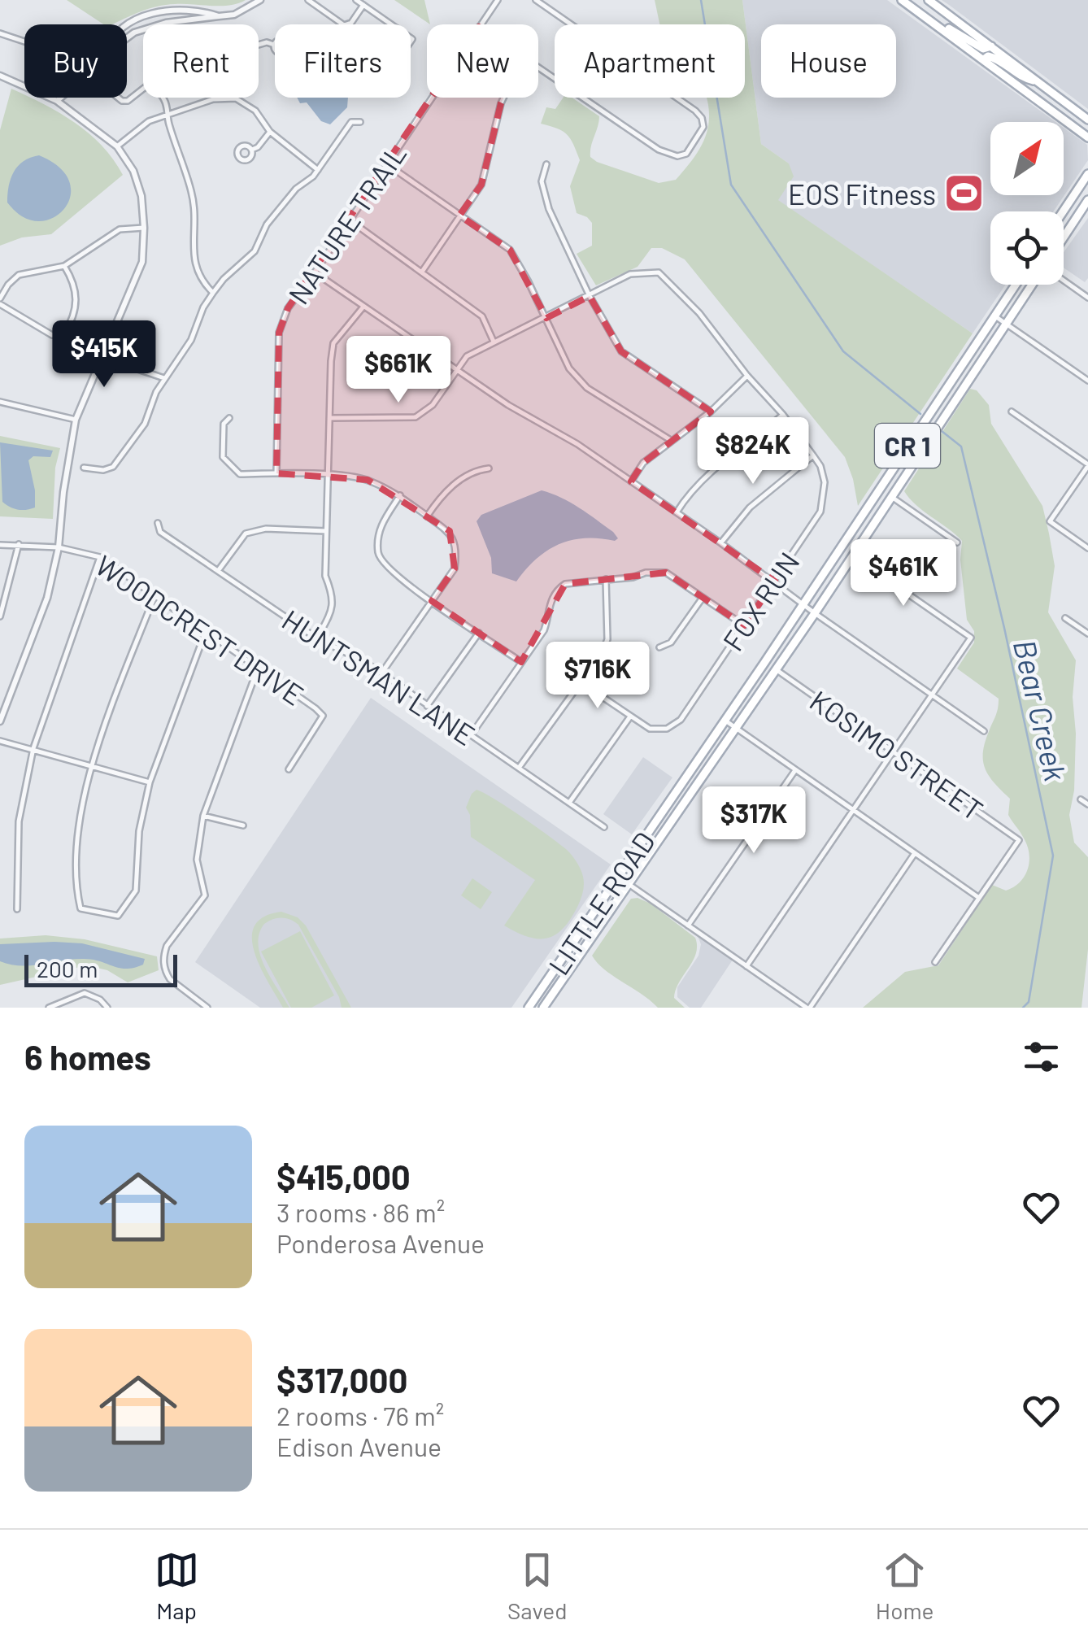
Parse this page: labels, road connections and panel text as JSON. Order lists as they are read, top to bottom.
{
  "streets": {
    "main road": ["CR 1", "LITTLE ROAD"],
    "street": [
      "NATURE TRAIL",
      "FOX RUN",
      "WOODCREST DRIVE",
      "HUNTSMAN LANE",
      "KOSIMO STREET"
    ]
  },
  "crossings": [
    ["KOSIMO STREET", "LITTLE ROAD"]
  ],
  "water": ["Bear Creek"],
  "places": {
    "sports": ["EOS Fitness"]
  },
  "scale_bar": "200 m",
  "north": "top right",
  "page": {
    "chip": [
      "Buy",
      "Rent",
      "Filters",
      "New",
      "Apartment",
      "House"
    ],
    "price": [
      "$415K",
      "$661K",
      "$824K",
      "$461K",
      "$716K",
      "$317K"
    ],
    "scale": "200 m",
    "heading": "6 homes",
    "list": [
      {
        "name": "$415,000",
        "note": "3 rooms · 86 m² · Ponderosa Avenue"
      },
      {
        "name": "$317,000",
        "note": "2 rooms · 76 m² · Edison Avenue"
      }
    ],
    "tabs": ["Map", "Saved", "Home"]
  }
}
